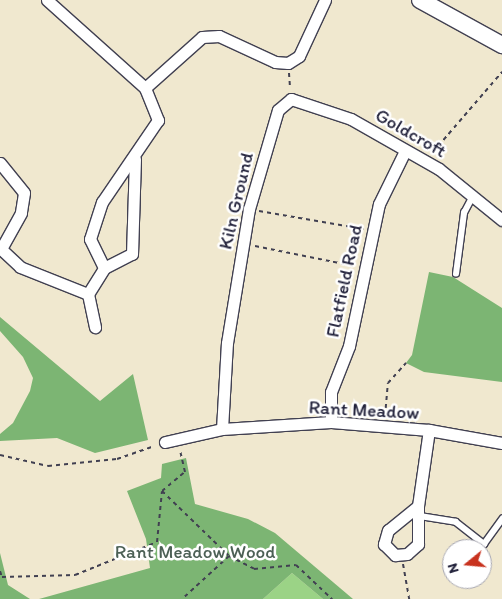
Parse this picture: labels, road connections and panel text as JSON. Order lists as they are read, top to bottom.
{
  "streets": {
    "street": [
      "Goldcroft",
      "Kiln Ground",
      "Flatfield Road",
      "Rant Meadow"
    ]
  },
  "crossings": [
    ["Goldcroft", "Kiln Ground"],
    ["Goldcroft", "Flatfield Road"],
    ["Kiln Ground", "Rant Meadow"],
    ["Flatfield Road", "Rant Meadow"]
  ],
  "parks": ["Rant Meadow Wood"],
  "north": "left"
}
